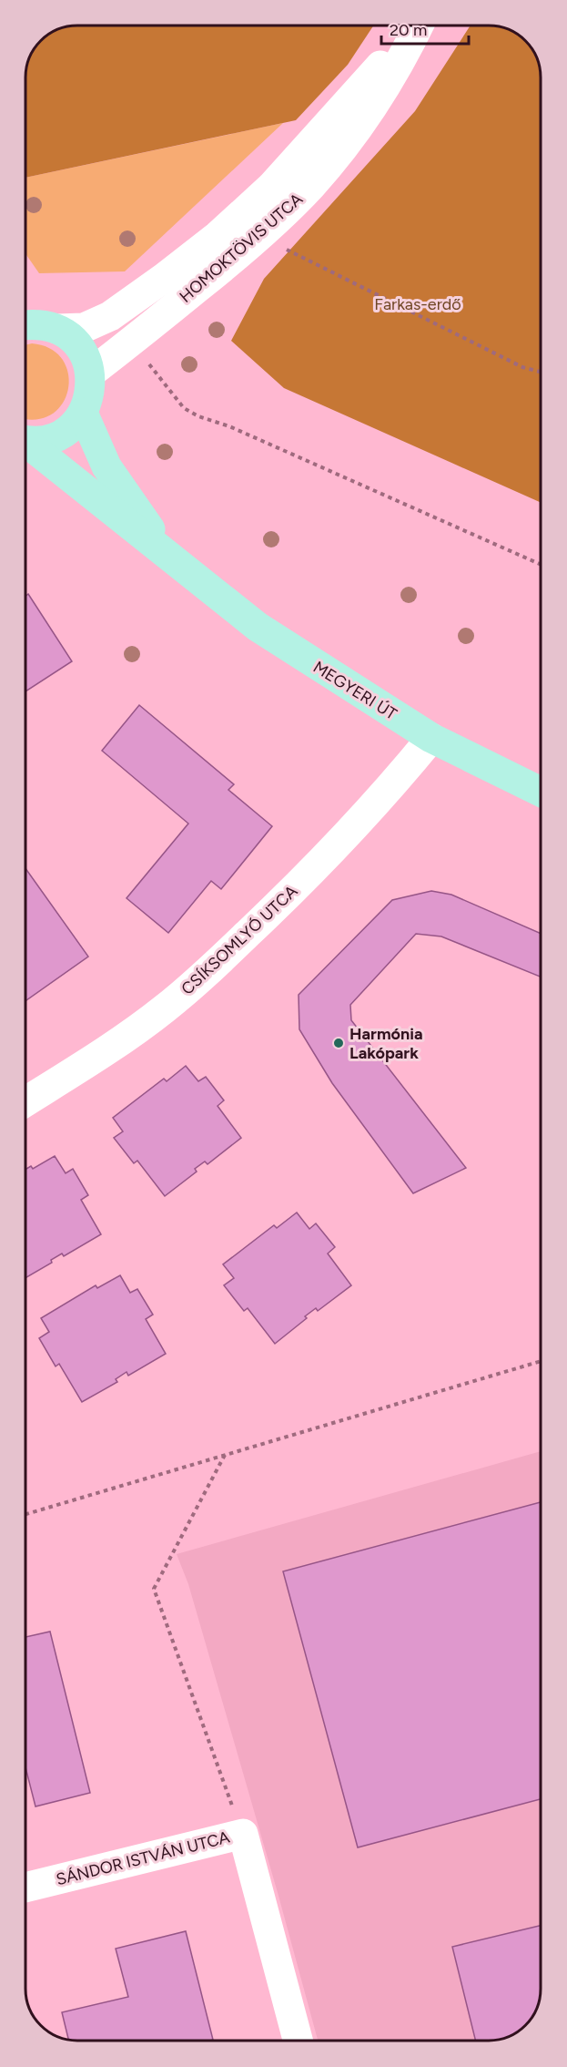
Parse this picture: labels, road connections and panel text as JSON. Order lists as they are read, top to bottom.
{
  "streets": {
    "main road": ["MEGYERI ÚT"],
    "street": ["HOMOKTÖVIS UTCA", "CSÍKSOMLYÓ UTCA", "SÁNDOR ISTVÁN UTCA"]
  },
  "crossings": [
    ["HOMOKTÖVIS UTCA", "MEGYERI ÚT"],
    ["MEGYERI ÚT", "CSÍKSOMLYÓ UTCA"]
  ],
  "parks": ["Farkas-erdő"],
  "places": ["Harmónia Lakópark"],
  "scale_bar": "20 m"
}
